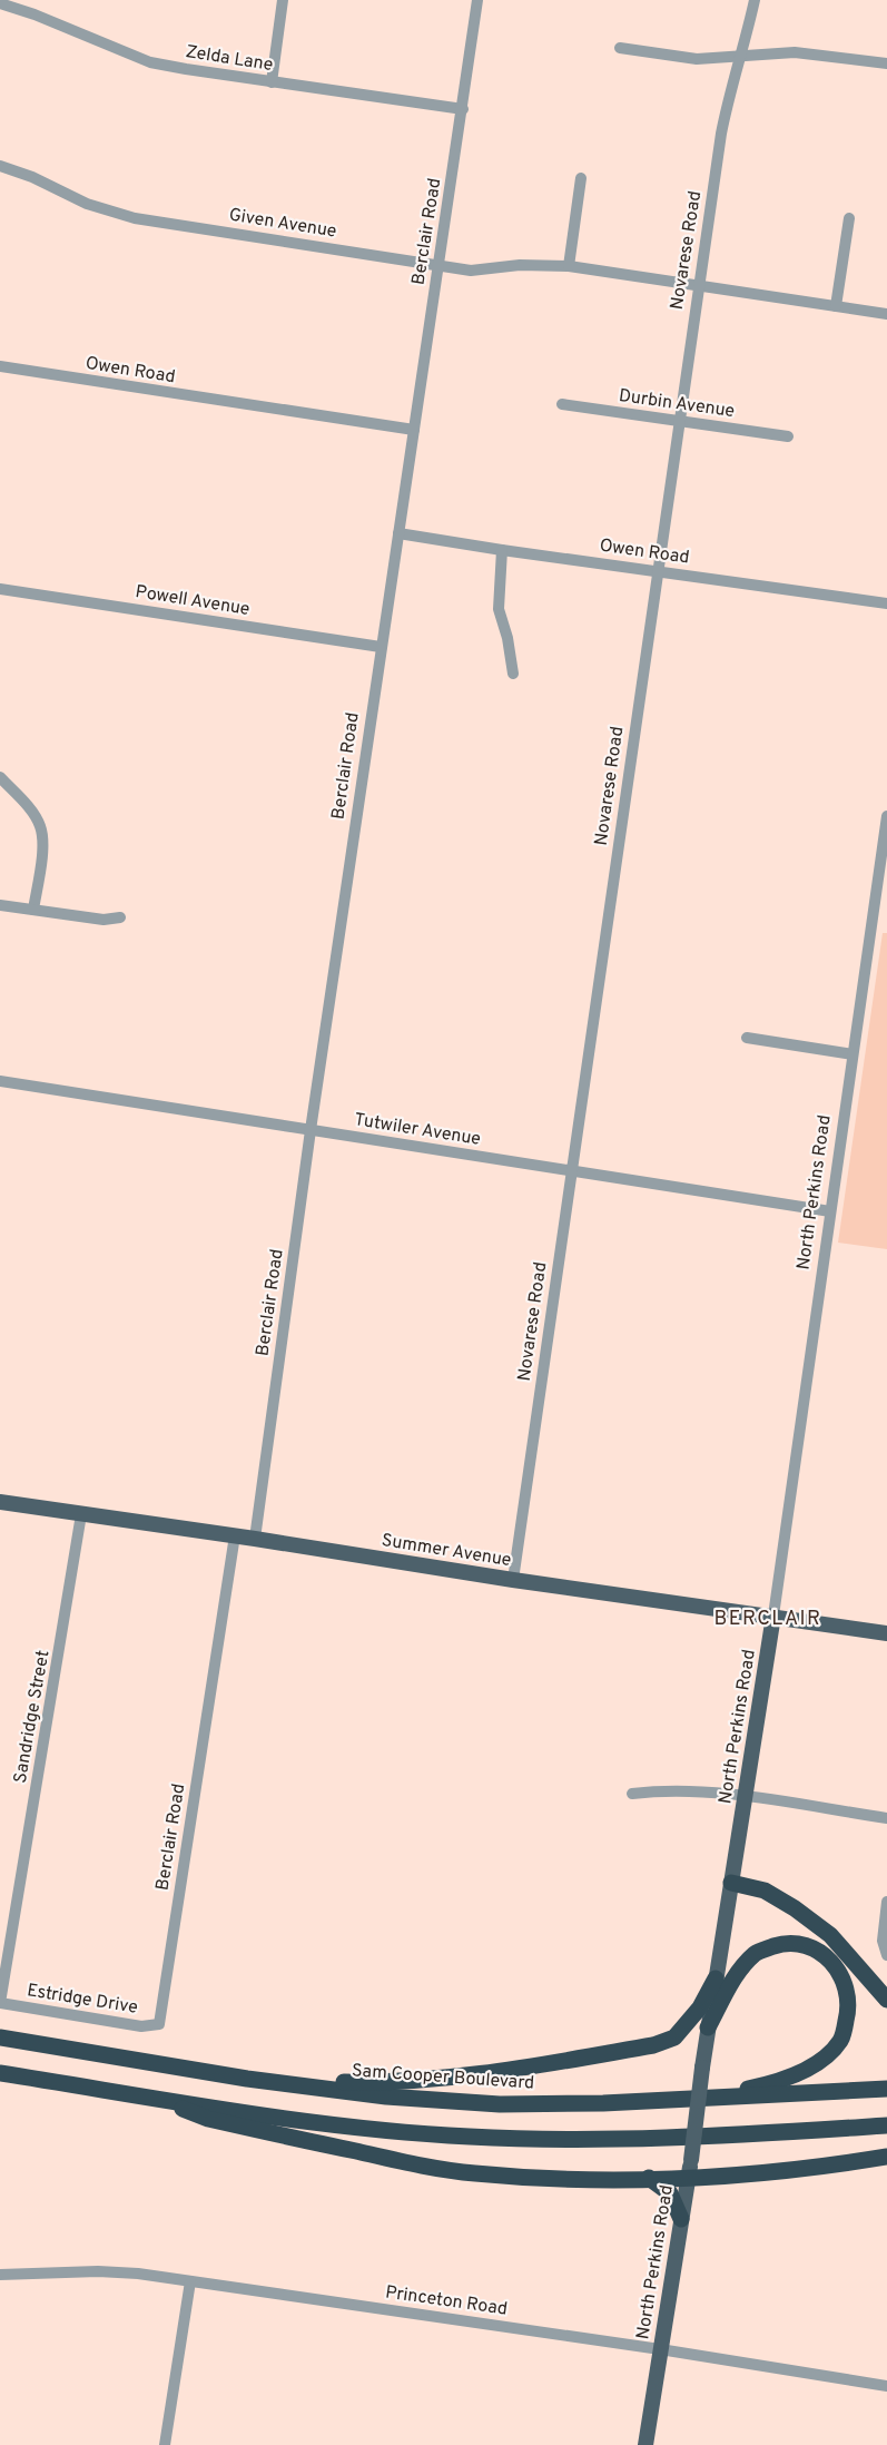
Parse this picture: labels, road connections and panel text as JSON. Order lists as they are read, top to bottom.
{
  "streets": {
    "highway": ["Sam Cooper Boulevard"],
    "main road": ["North Perkins Road", "Summer Avenue"],
    "street": [
      "Zelda Lane",
      "Given Avenue",
      "Berclair Road",
      "Novarese Road",
      "Owen Road",
      "Durbin Avenue",
      "Powell Avenue",
      "Tutwiler Avenue",
      "Sandridge Street",
      "Estridge Drive",
      "Princeton Road"
    ]
  },
  "crossings": [
    ["Zelda Lane", "Berclair Road"],
    ["Given Avenue", "Berclair Road"],
    ["Given Avenue", "Novarese Road"],
    ["Berclair Road", "Owen Road"],
    ["Berclair Road", "Powell Avenue"],
    ["Berclair Road", "Tutwiler Avenue"],
    ["Berclair Road", "Summer Avenue"],
    ["Berclair Road", "Estridge Drive"],
    ["Novarese Road", "Owen Road"],
    ["Novarese Road", "Durbin Avenue"],
    ["Novarese Road", "Tutwiler Avenue"],
    ["Novarese Road", "Summer Avenue"],
    ["Tutwiler Avenue", "North Perkins Road"],
    ["North Perkins Road", "Summer Avenue"],
    ["North Perkins Road", "Princeton Road"],
    ["Summer Avenue", "Sandridge Street"],
    ["Sandridge Street", "Estridge Drive"]
  ],
  "districts": ["BERCLAIR"]
}
